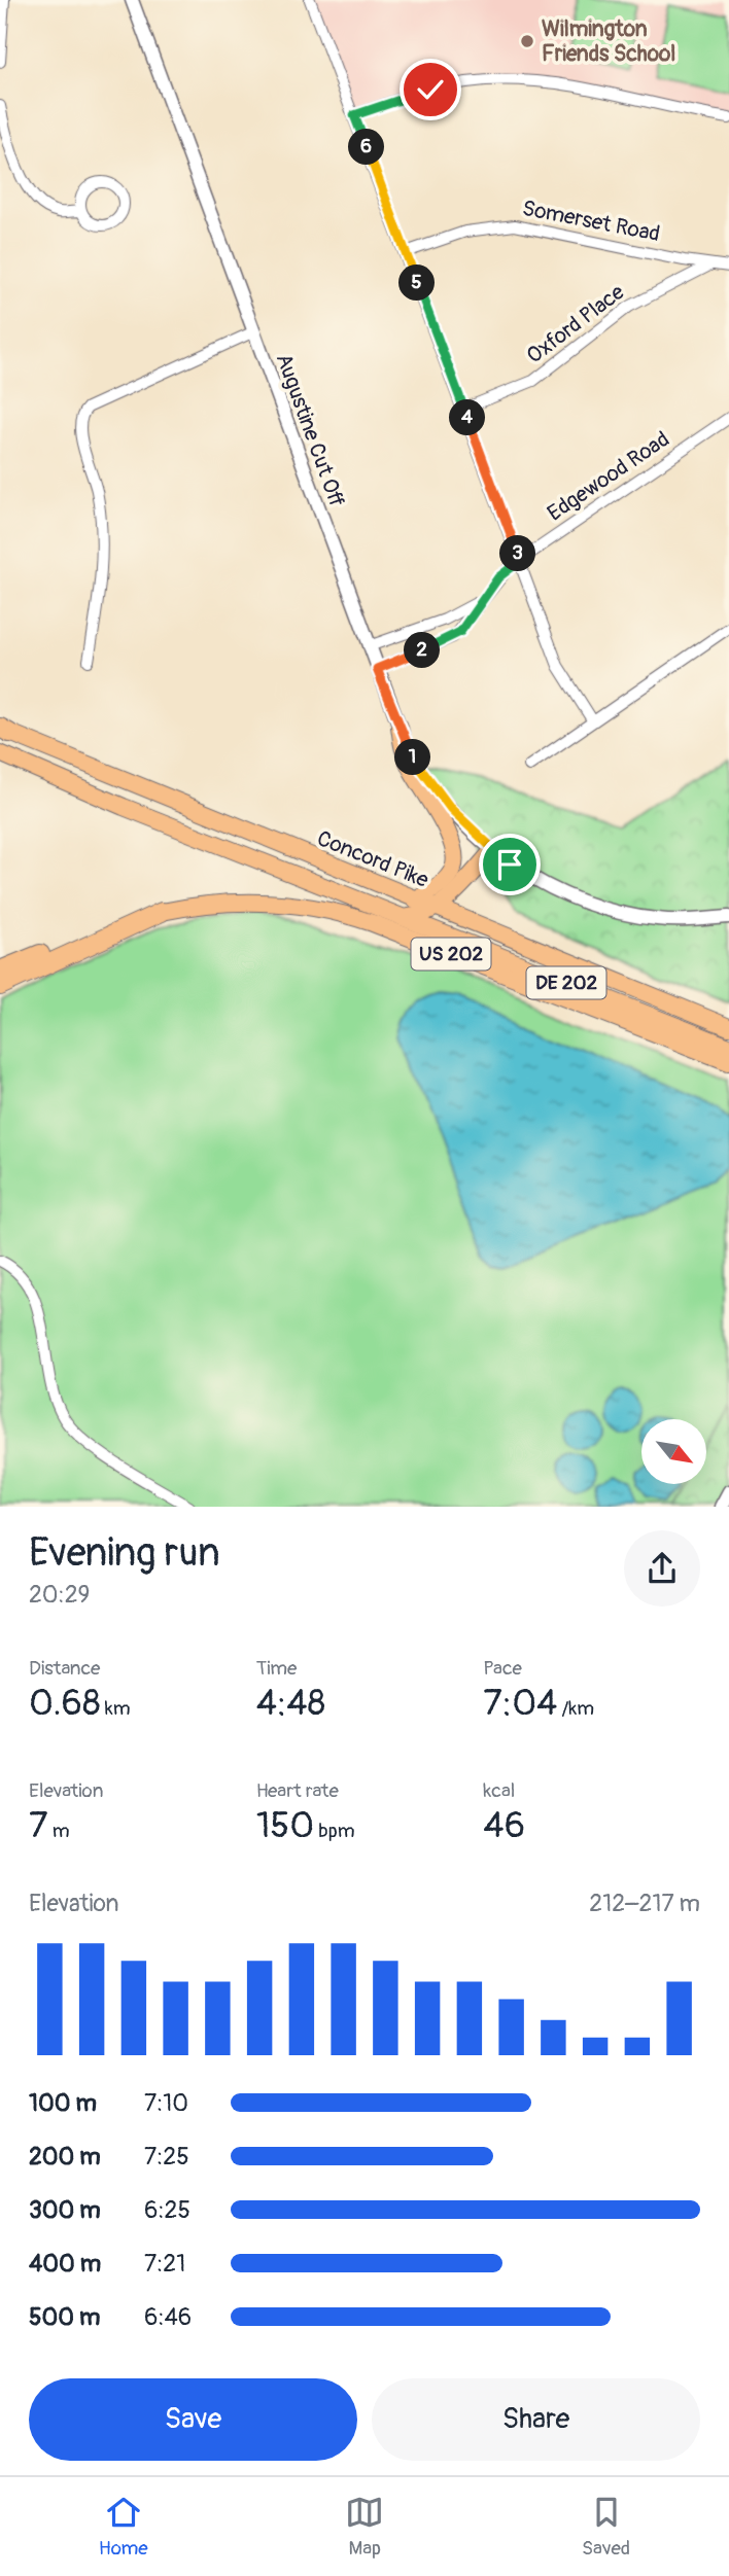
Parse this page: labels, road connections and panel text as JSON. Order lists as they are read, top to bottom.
{
  "streets": {
    "highway": ["US 202"],
    "main road": ["Concord Pike", "DE 202"],
    "street": [
      "Somerset Road",
      "Oxford Place",
      "Augustine Cut Off",
      "Edgewood Road"
    ]
  },
  "crossings": [
    ["Somerset Road", "Oxford Place"],
    ["Augustine Cut Off", "Edgewood Road"]
  ],
  "places": ["Wilmington Friends School"],
  "north": "bottom right",
  "page": {
    "pins": [
      "6",
      "5",
      "4",
      "3",
      "2",
      "1"
    ],
    "heading": ["Evening run", "20:29"],
    "stats": [
      ["Distance", "0.68 km"],
      ["Time", "4:48"],
      ["Pace", "7:04 /km"],
      ["Elevation", "7 m"],
      ["Heart rate", "150 bpm"],
      ["kcal", "46"]
    ],
    "chart": ["Elevation", "212–217 m"],
    "list": [
      {
        "name": "100 m",
        "note": "7:10"
      },
      {
        "name": "200 m",
        "note": "7:25"
      },
      {
        "name": "300 m",
        "note": "6:25"
      },
      {
        "name": "400 m",
        "note": "7:21"
      },
      {
        "name": "500 m",
        "note": "6:46"
      }
    ],
    "buttons": ["Save", "Share"],
    "tabs": ["Home", "Map", "Saved"]
  }
}
